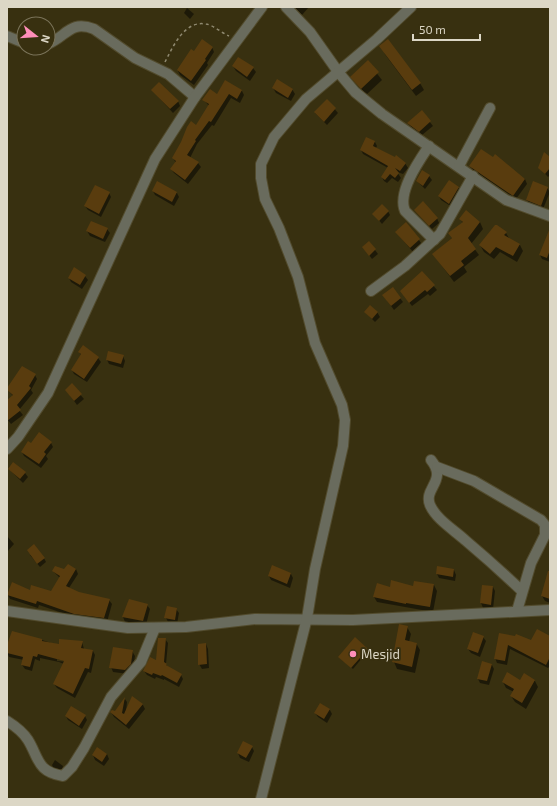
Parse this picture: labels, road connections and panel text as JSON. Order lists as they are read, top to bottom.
{
  "places": ["Mesjid"],
  "scale_bar": "50 m",
  "north": "right"
}
